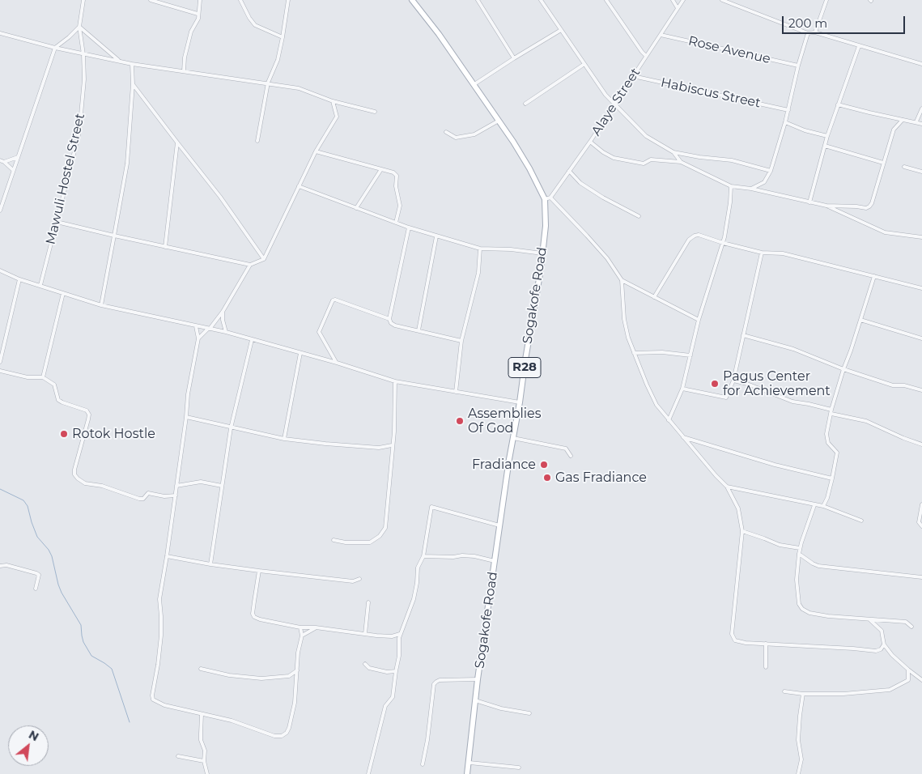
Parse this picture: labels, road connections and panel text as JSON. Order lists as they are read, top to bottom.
{
  "streets": {
    "main road": ["Sogakofe Road", "R28"],
    "street": [
      "Rose Avenue",
      "Habiscus Street",
      "Alaye Street",
      "Mawuli Hostel Street"
    ]
  },
  "crossings": [
    ["Rose Avenue", "Alaye Street"],
    ["Habiscus Street", "Alaye Street"]
  ],
  "places": [
    "Pagus Center for Achievement",
    "Assemblies Of God",
    "Rotok Hostle",
    "Fradiance",
    "Gas Fradiance"
  ],
  "scale_bar": "200 m",
  "north": "top right"
}
